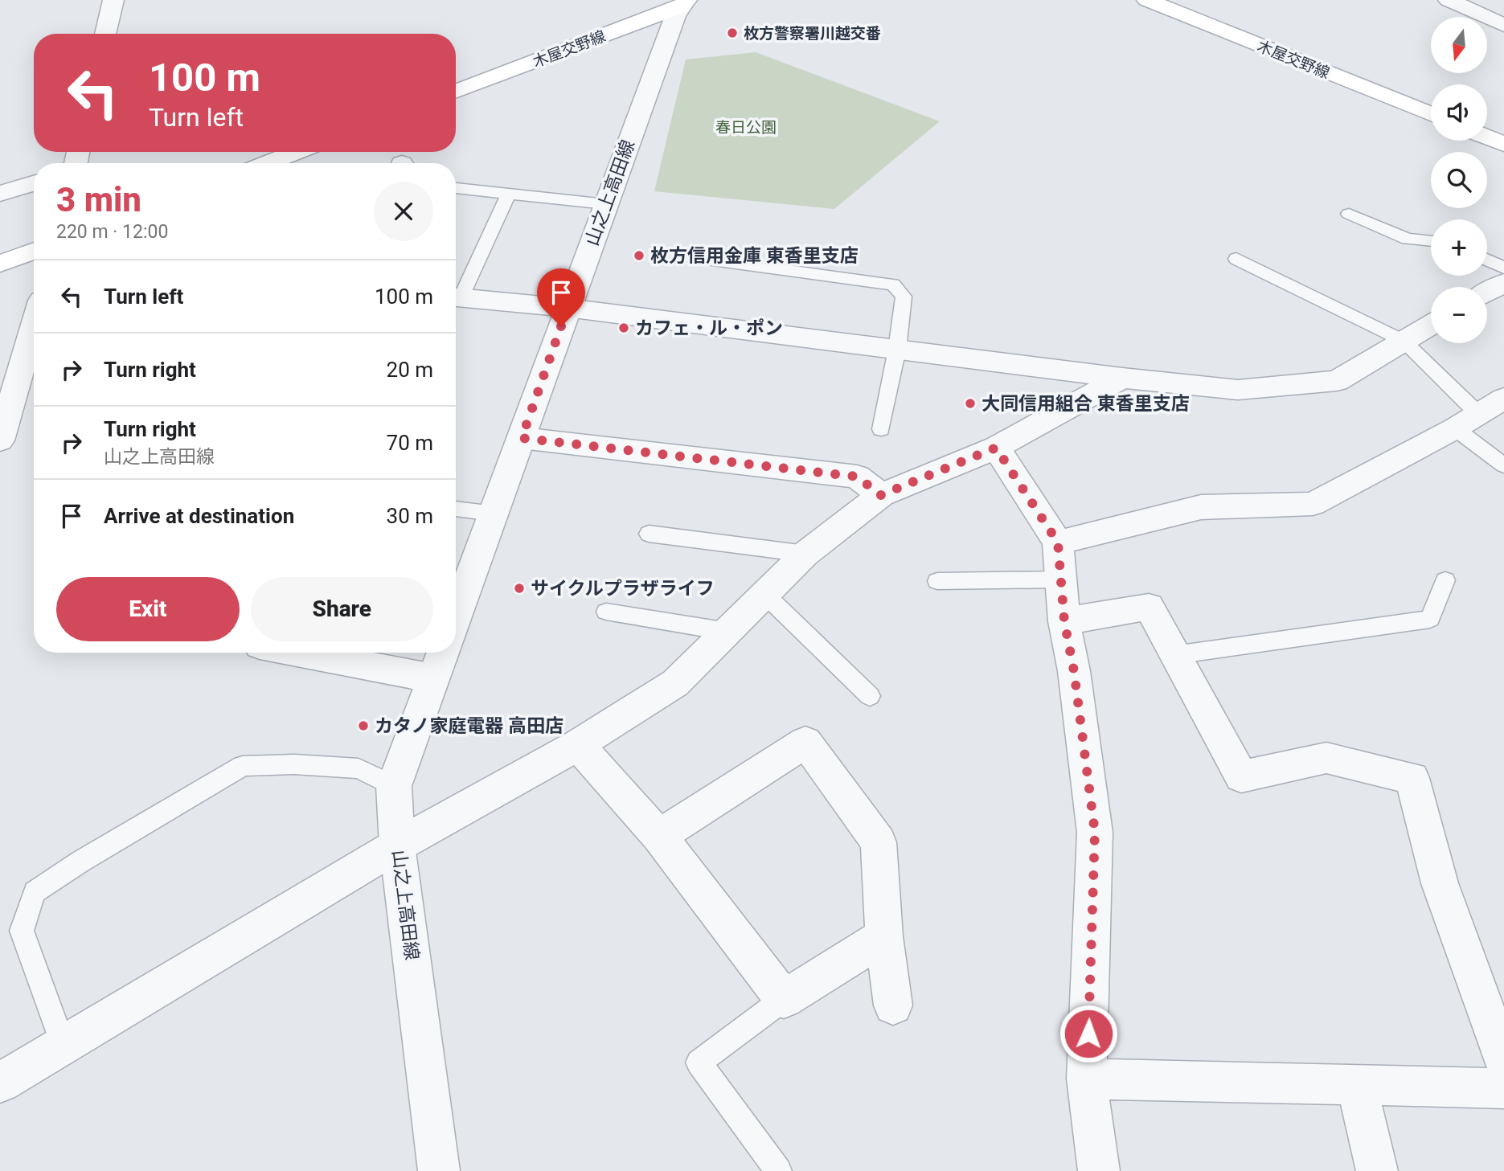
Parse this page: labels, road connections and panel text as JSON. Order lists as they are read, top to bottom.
{
  "streets": {
    "main road": ["木屋交野線"],
    "street": ["山之上高田線"]
  },
  "crossings": [
    ["木屋交野線", "山之上高田線"]
  ],
  "parks": ["春日公園"],
  "places": [
    "枚方警察署川越交番",
    "枚方信用金庫 東香里支店",
    "カフェ・ル・ポン",
    "大同信用組合 東香里支店",
    "サイクルプラザライフ",
    "カタノ家庭電器 高田店"
  ],
  "north": "bottom",
  "page": {
    "map_buttons": ["+", "−"],
    "turn": ["100 m", "Turn left"],
    "heading": ["3 min", "220 m · 12:00"],
    "list": [
      {
        "name": "Turn left",
        "value": "100 m"
      },
      {
        "name": "Turn right",
        "value": "20 m"
      },
      {
        "name": "Turn right",
        "note": "山之上高田線",
        "value": "70 m"
      },
      {
        "name": "Arrive at destination",
        "value": "30 m"
      }
    ],
    "buttons": ["Exit", "Share"]
  }
}
